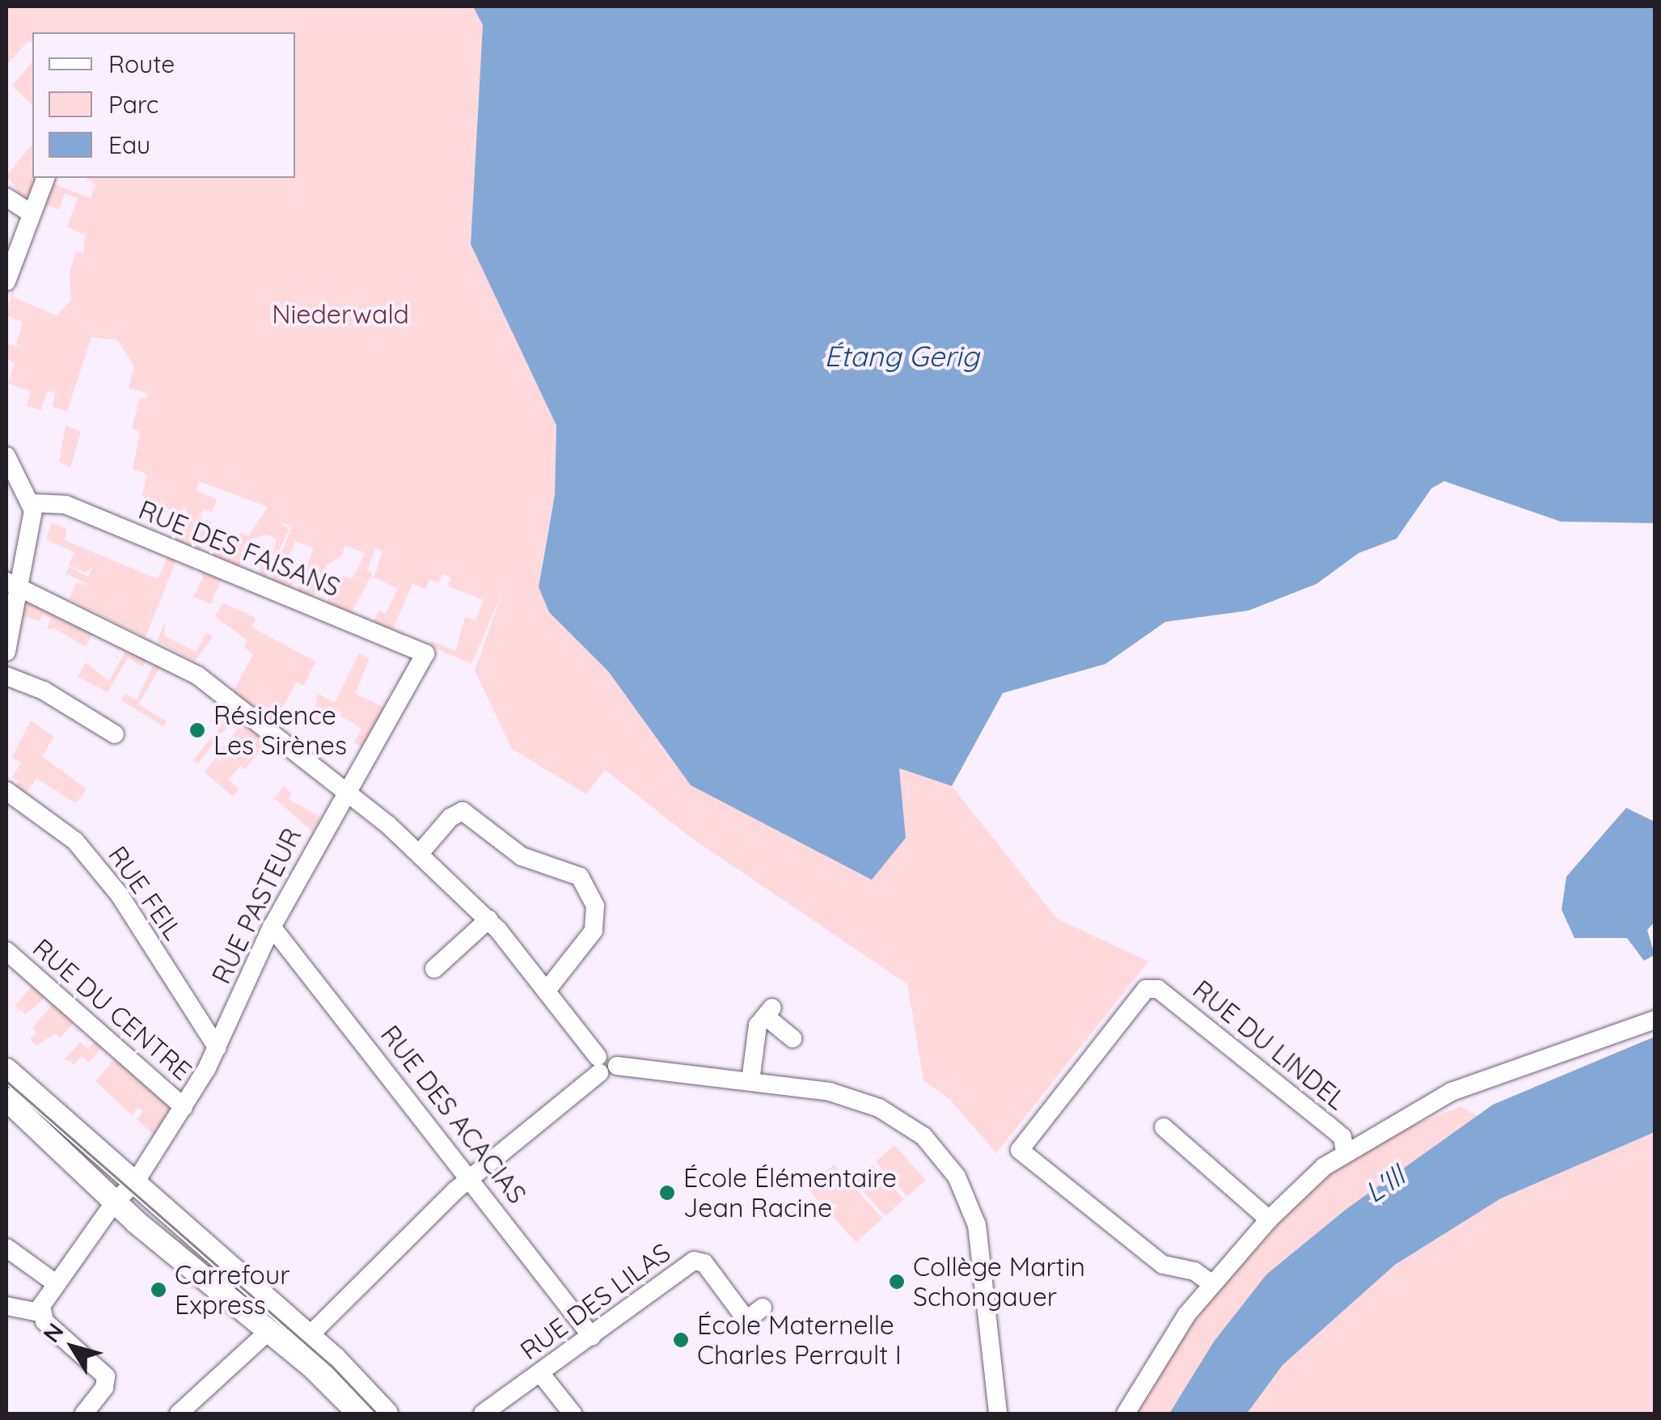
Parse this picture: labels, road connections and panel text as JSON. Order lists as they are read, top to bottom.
{
  "streets": {
    "street": [
      "RUE DES FAISANS",
      "RUE FEIL",
      "RUE PASTEUR",
      "RUE DU CENTRE",
      "RUE DU LINDEL",
      "RUE DES ACACIAS",
      "RUE DES LILAS"
    ]
  },
  "crossings": [
    ["RUE DES FAISANS", "RUE PASTEUR"],
    ["RUE FEIL", "RUE PASTEUR"],
    ["RUE PASTEUR", "RUE DU CENTRE"],
    ["RUE PASTEUR", "RUE DES ACACIAS"],
    ["RUE DES ACACIAS", "RUE DES LILAS"]
  ],
  "water": ["Étang Gerig", "L'Ill"],
  "parks": ["Niederwald"],
  "places": [
    "Résidence Les Sirènes",
    "École Élémentaire Jean Racine",
    "Collège Martin Schongauer",
    "Carrefour Express",
    "École Maternelle Charles Perrault I"
  ],
  "legend": ["Route", "Parc", "Eau"],
  "north": "top left"
}
